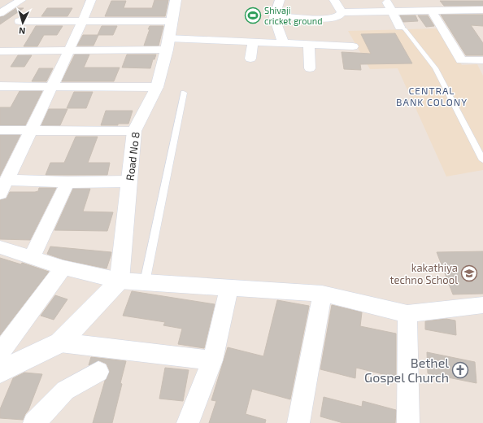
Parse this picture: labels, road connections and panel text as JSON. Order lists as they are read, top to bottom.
{
  "streets": {
    "street": ["Road No 8"]
  },
  "districts": ["CENTRAL BANK COLONY"],
  "places": {
    "sports": ["Shivaji cricket ground"],
    "school or university": ["kakathiya techno School"],
    "church": ["Bethel Gospel Church"]
  },
  "north": "bottom"
}
